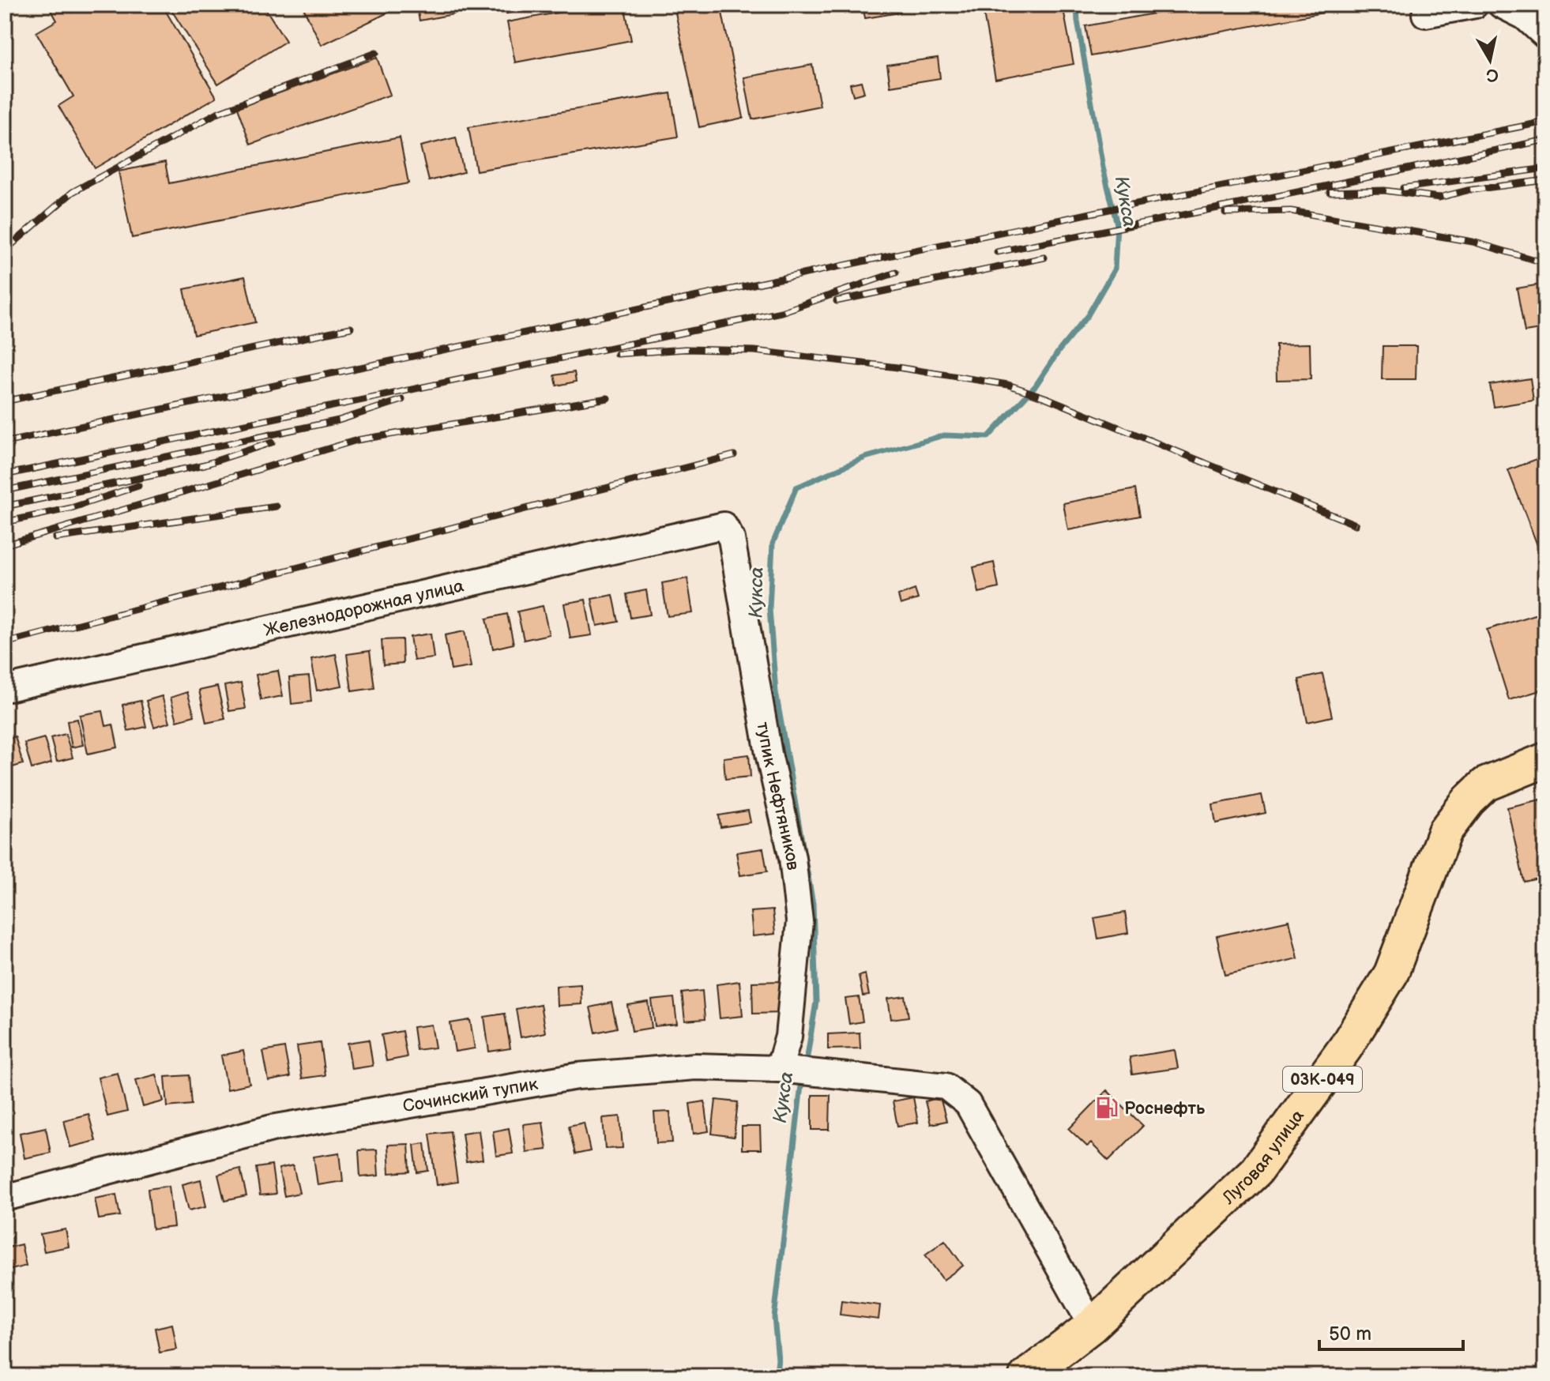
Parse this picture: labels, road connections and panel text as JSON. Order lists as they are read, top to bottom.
{
  "streets": {
    "main road": ["03К-049", "Луговая улица"],
    "street": ["Железнодорожная улица", "тупик Нефтяников", "Сочинский тупик"]
  },
  "crossings": [
    ["Железнодорожная улица", "тупик Нефтяников"],
    ["тупик Нефтяников", "Сочинский тупик"],
    ["Сочинский тупик", "Луговая улица"]
  ],
  "water": ["Кукса"],
  "places": {
    "fuel station": ["Роснефть"]
  },
  "scale_bar": "50 m",
  "north": "bottom"
}
